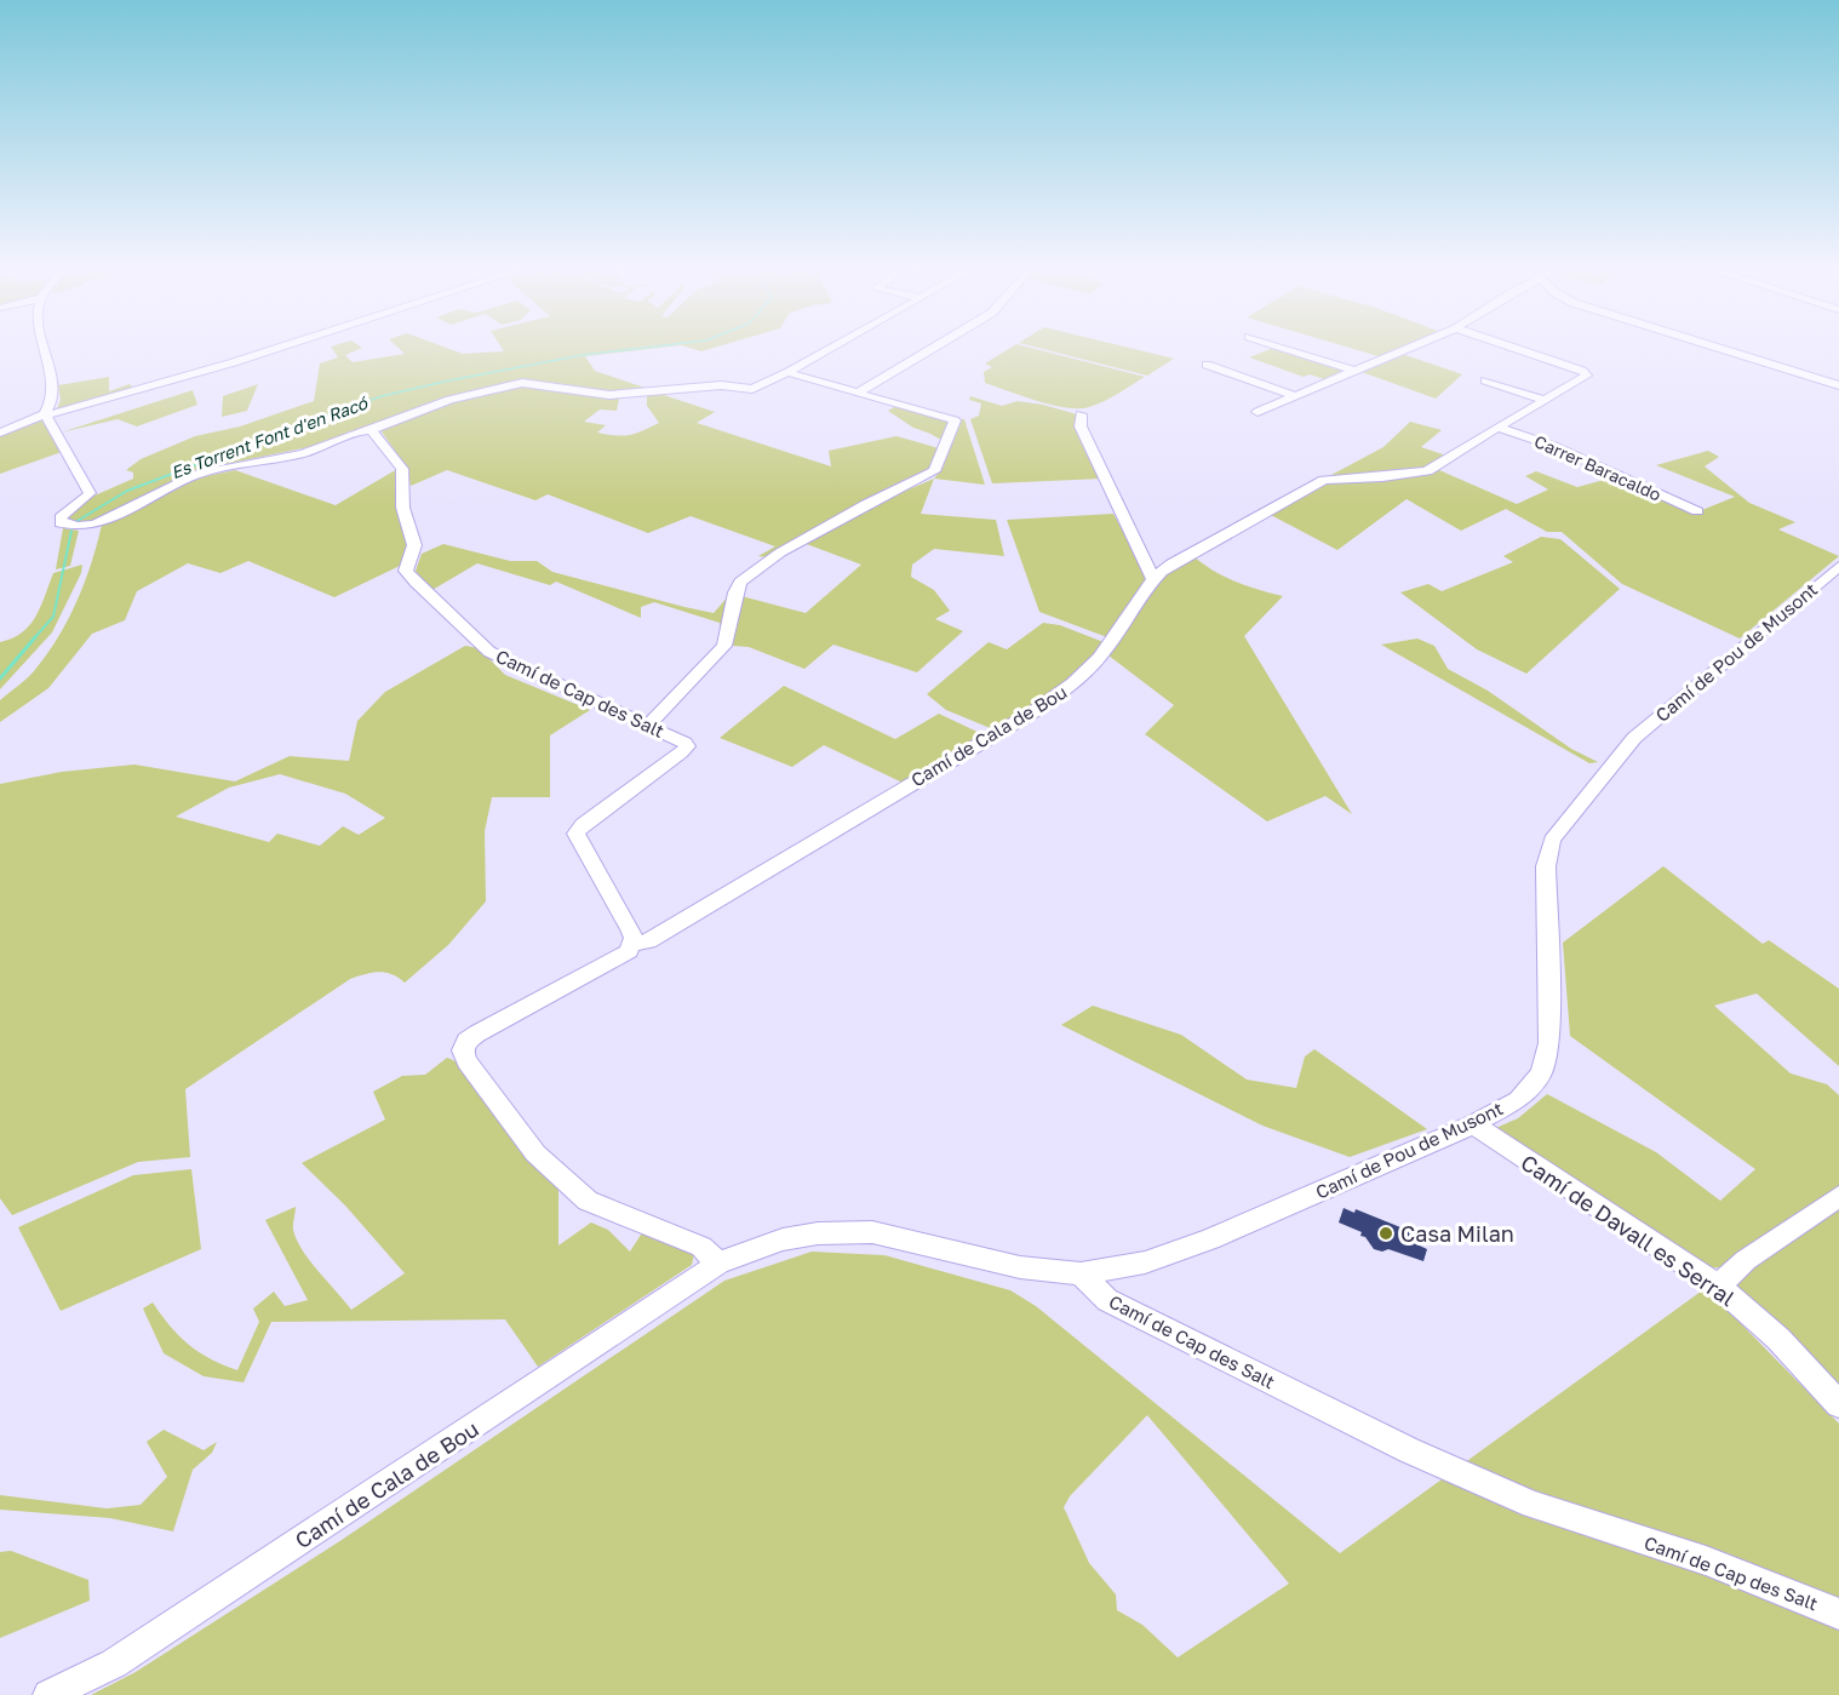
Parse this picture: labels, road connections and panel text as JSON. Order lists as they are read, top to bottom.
{
  "streets": {
    "street": [
      "Carrer Baracaldo",
      "Camí de Pou de Musont",
      "Camí de Cap des Salt",
      "Camí de Cala de Bou",
      "Camí de Davall es Serral"
    ]
  },
  "crossings": [
    ["Carrer Baracaldo", "Camí de Cala de Bou"],
    ["Camí de Pou de Musont", "Camí de Cap des Salt"],
    ["Camí de Pou de Musont", "Camí de Davall es Serral"],
    ["Camí de Cap des Salt", "Camí de Cala de Bou"]
  ],
  "water": ["Es Torrent Font d'en Racó"],
  "places": ["Casa Milan"]
}
